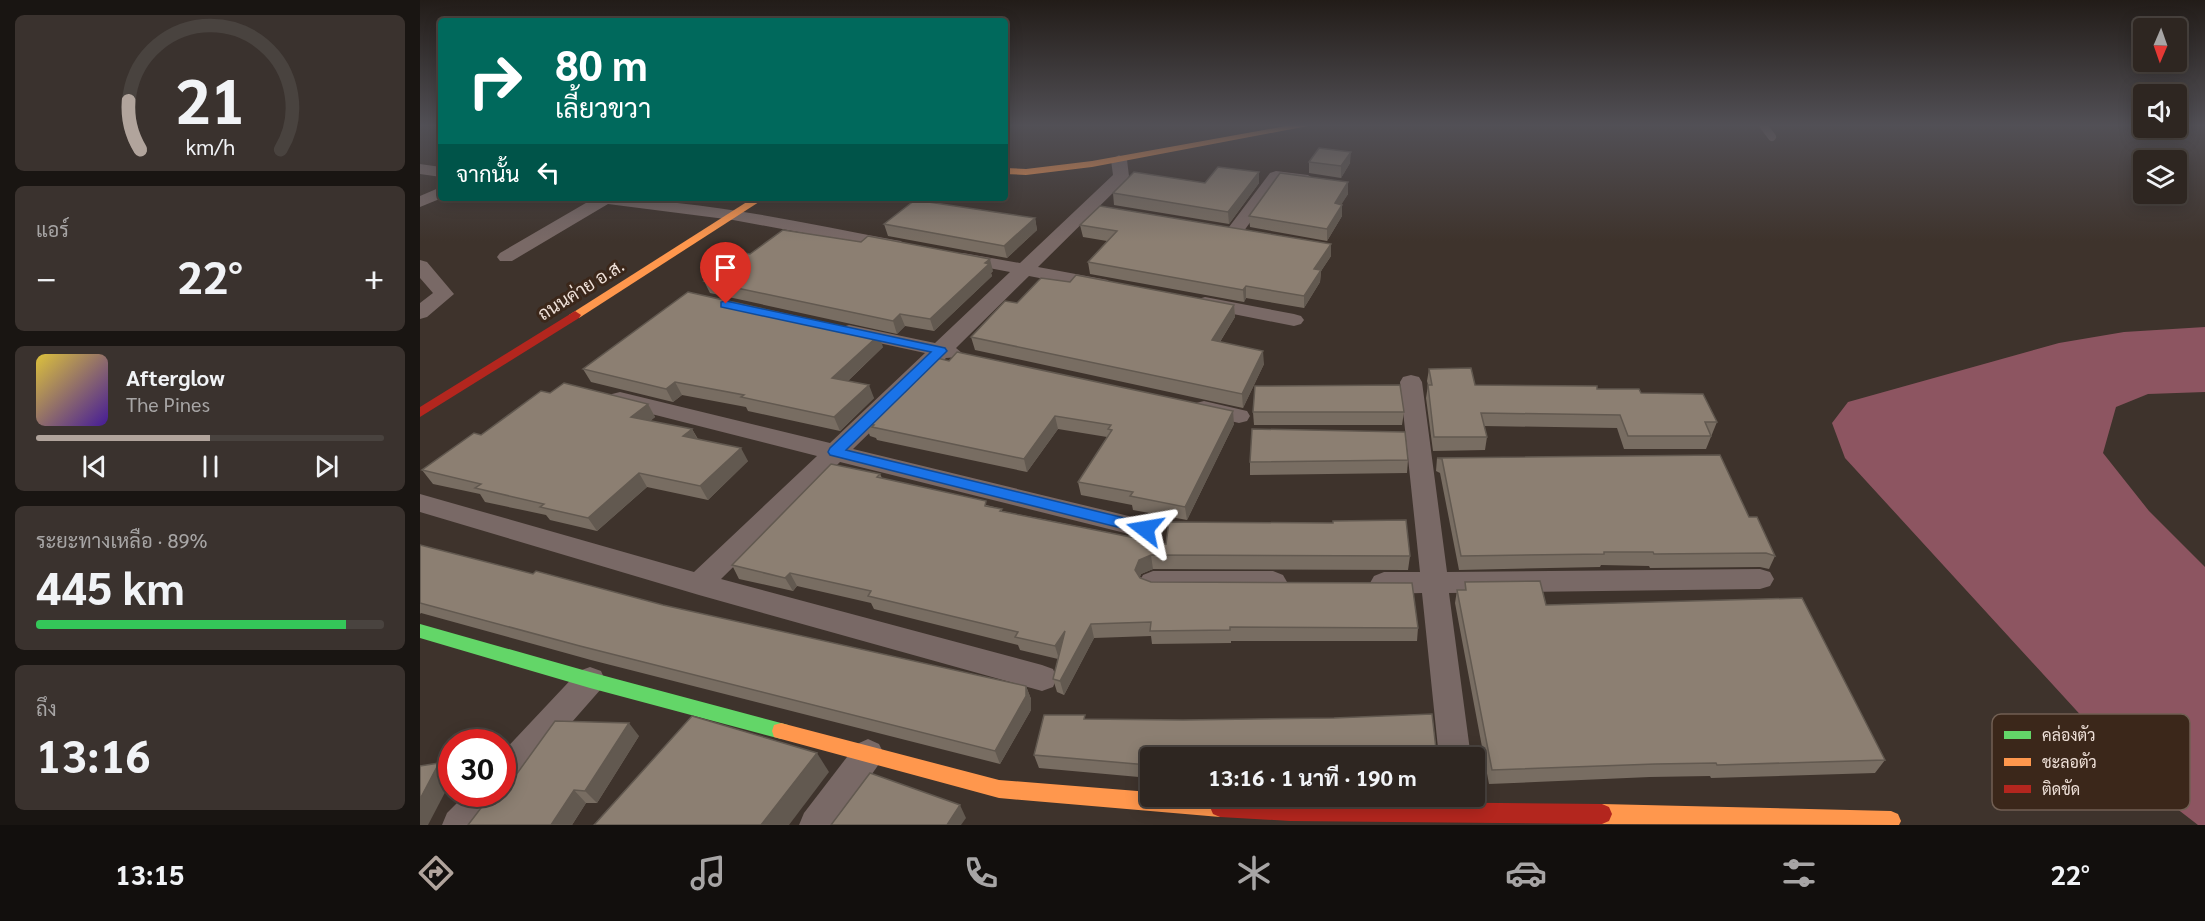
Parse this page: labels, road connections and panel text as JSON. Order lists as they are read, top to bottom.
{
  "streets": {
    "street": ["ถนนค่าย อ.ส."]
  },
  "legend": ["คล่องตัว", "ชะลอตัว", "ติดขัด"],
  "north": "bottom",
  "page": {
    "turn": ["80 m", "เลี้ยวขวา"],
    "then": "จากนั้น",
    "tile": [
      "แอร์",
      ["ระยะทางเหลือ · 89%", "445 km"],
      ["ถึง", "13:16"]
    ],
    "heat": ["−", "22°", "+"],
    "song": ["Afterglow", "The Pines"],
    "limit": "30",
    "trip": "13:16 · 1 นาที · 190 m",
    "tabs": ["13:15", "22°"],
    "gauge": ["21", "km/h"]
  }
}
